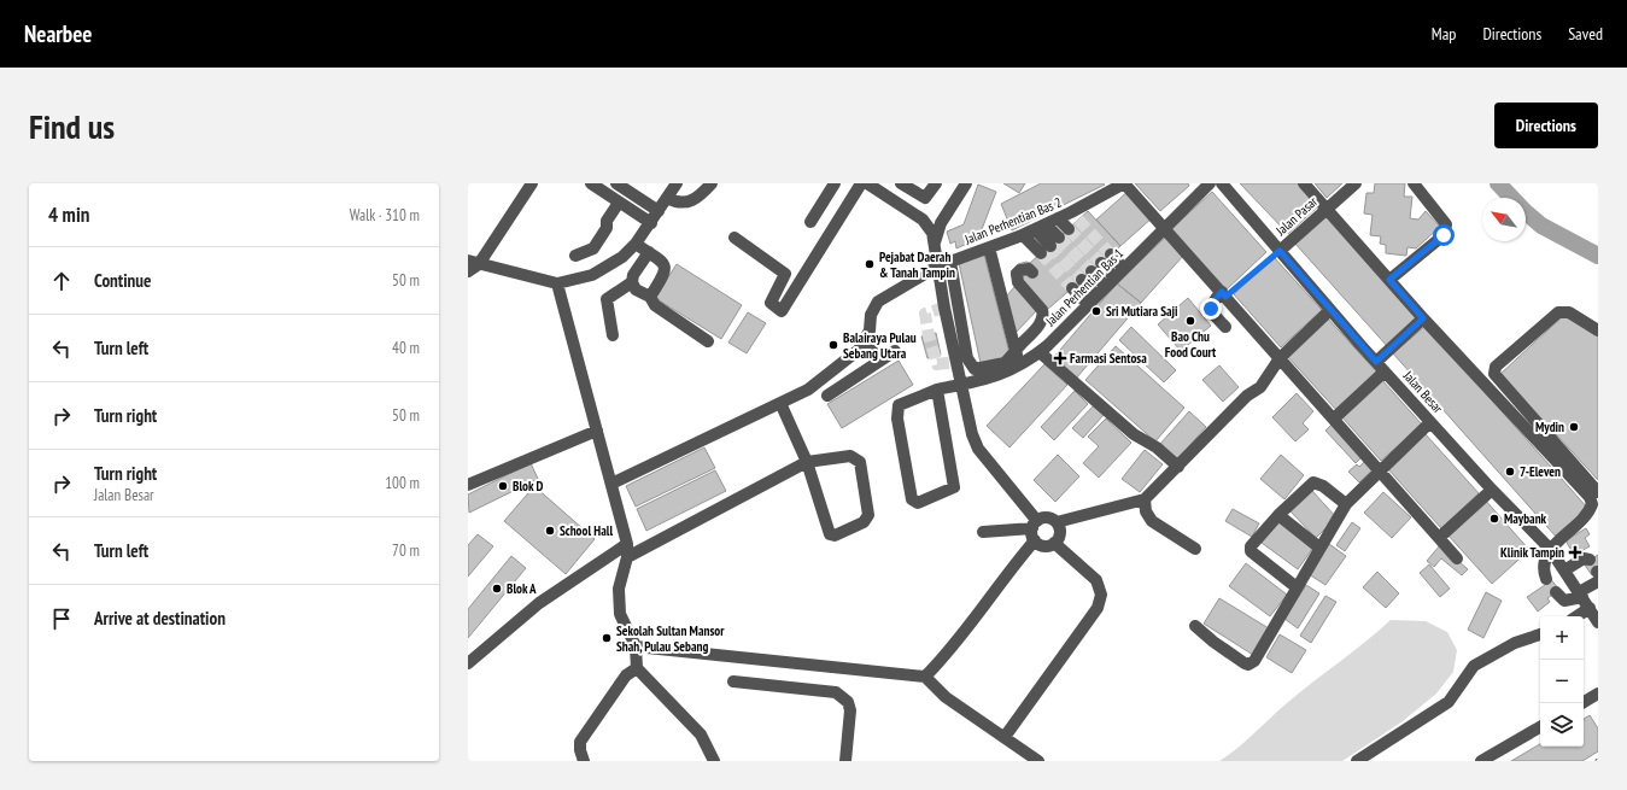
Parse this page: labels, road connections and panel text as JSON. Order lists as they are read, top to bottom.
{
  "streets": {
    "street": [
      "Jalan Pasar",
      "Jalan Perhentian Bas 2",
      "Jalan Perhentian Bas 1",
      "Jalan Besar"
    ]
  },
  "crossings": [
    ["Jalan Pasar", "Jalan Besar"]
  ],
  "places": {
    "other": [
      "Pejabat Daerah & Tanah Tampin",
      "Sri Mutiara Saji",
      "Bao Chu Food Court",
      "Balairaya Pulau Sebang Utara",
      "Mydin",
      "7-Eleven",
      "Blok D",
      "Maybank",
      "School Hall",
      "Blok A",
      "Sekolah Sultan Mansor Shah, Pulau Sebang"
    ],
    "health": ["Farmasi Sentosa", "Klinik Tampin"]
  },
  "north": "top left",
  "page": {
    "header": "Nearbee",
    "nav": ["Map", "Directions", "Saved"],
    "buttons": "Directions",
    "title": "Find us",
    "heading": ["4 min", "Walk · 310 m"],
    "list": [
      ["Continue", "50 m"],
      ["Turn left", "40 m"],
      ["Turn right", "50 m"],
      ["Turn right", "Jalan Besar", "100 m"],
      ["Turn left", "70 m"],
      "Arrive at destination"
    ],
    "map_buttons": ["+", "−"]
  }
}
